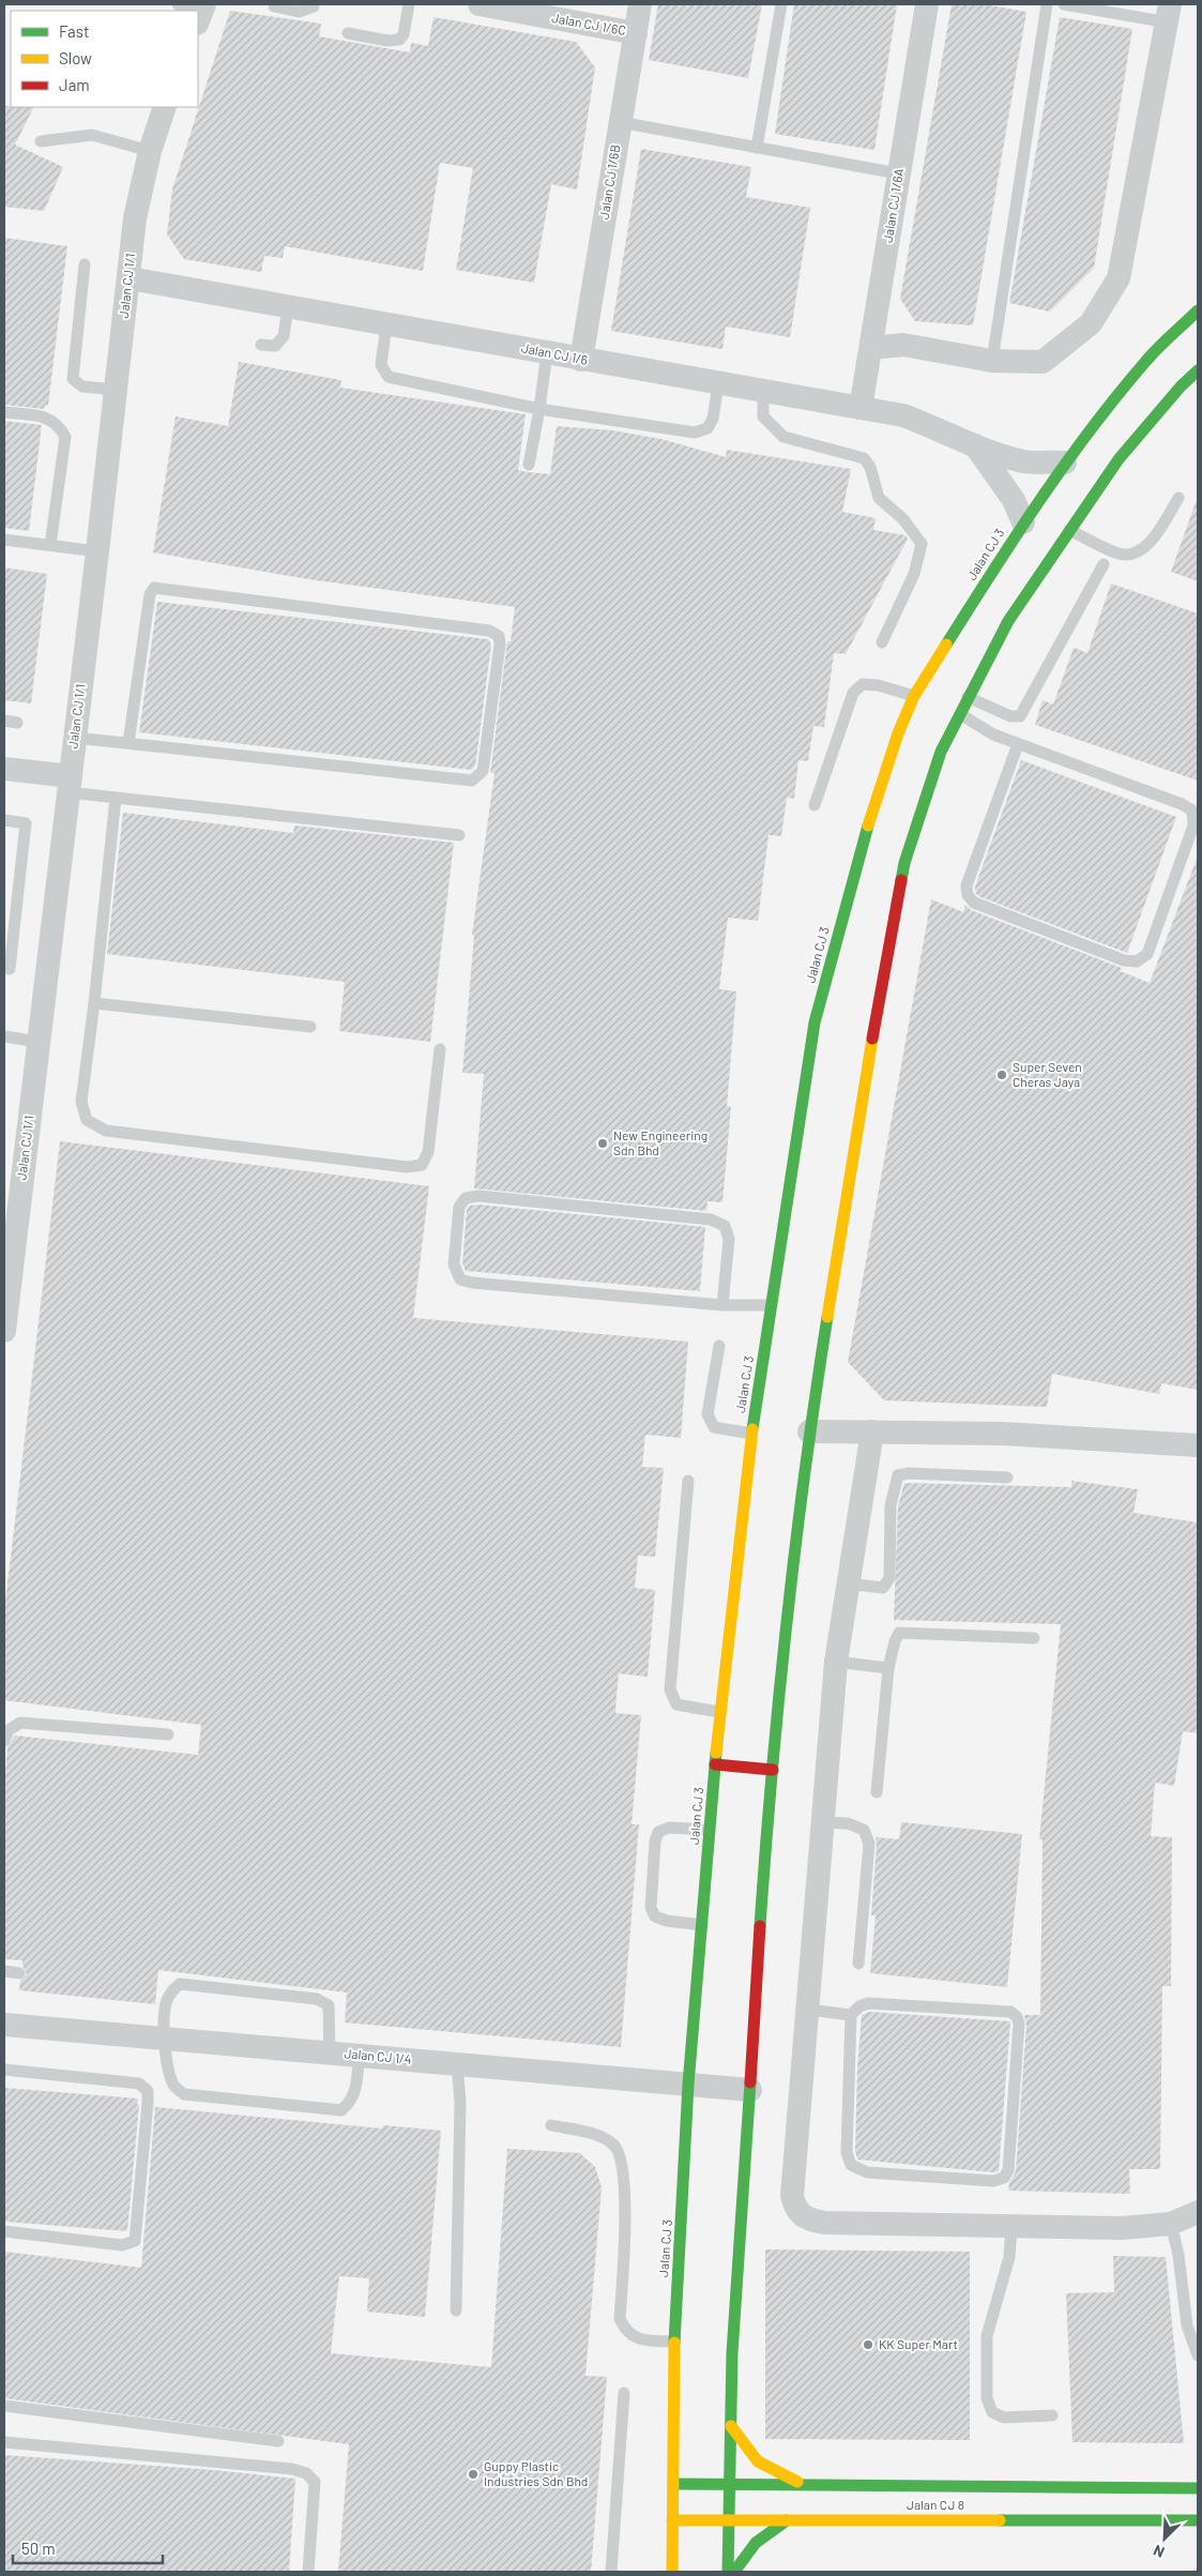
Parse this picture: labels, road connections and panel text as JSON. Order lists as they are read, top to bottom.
{
  "streets": {
    "street": [
      "Jalan CJ 1/6C",
      "Jalan CJ 1/6B",
      "Jalan CJ 1/6A",
      "Jalan CJ 1/1",
      "Jalan CJ 1/6",
      "Jalan CJ 3",
      "Jalan CJ 1/4",
      "Jalan CJ 8"
    ]
  },
  "crossings": [
    ["Jalan CJ 1/6C", "Jalan CJ 1/6B"],
    ["Jalan CJ 1/6B", "Jalan CJ 1/6"],
    ["Jalan CJ 1/6A", "Jalan CJ 1/6"],
    ["Jalan CJ 1/1", "Jalan CJ 1/6"],
    ["Jalan CJ 1/6", "Jalan CJ 3"],
    ["Jalan CJ 3", "Jalan CJ 1/4"],
    ["Jalan CJ 3", "Jalan CJ 8"]
  ],
  "places": [
    "Super Seven Cheras Jaya",
    "New Engineering Sdn Bhd",
    "KK Super Mart",
    "Guppy Plastic Industries Sdn Bhd"
  ],
  "legend": ["Fast", "Slow", "Jam"],
  "scale_bar": "50 m",
  "north": "bottom left"
}
